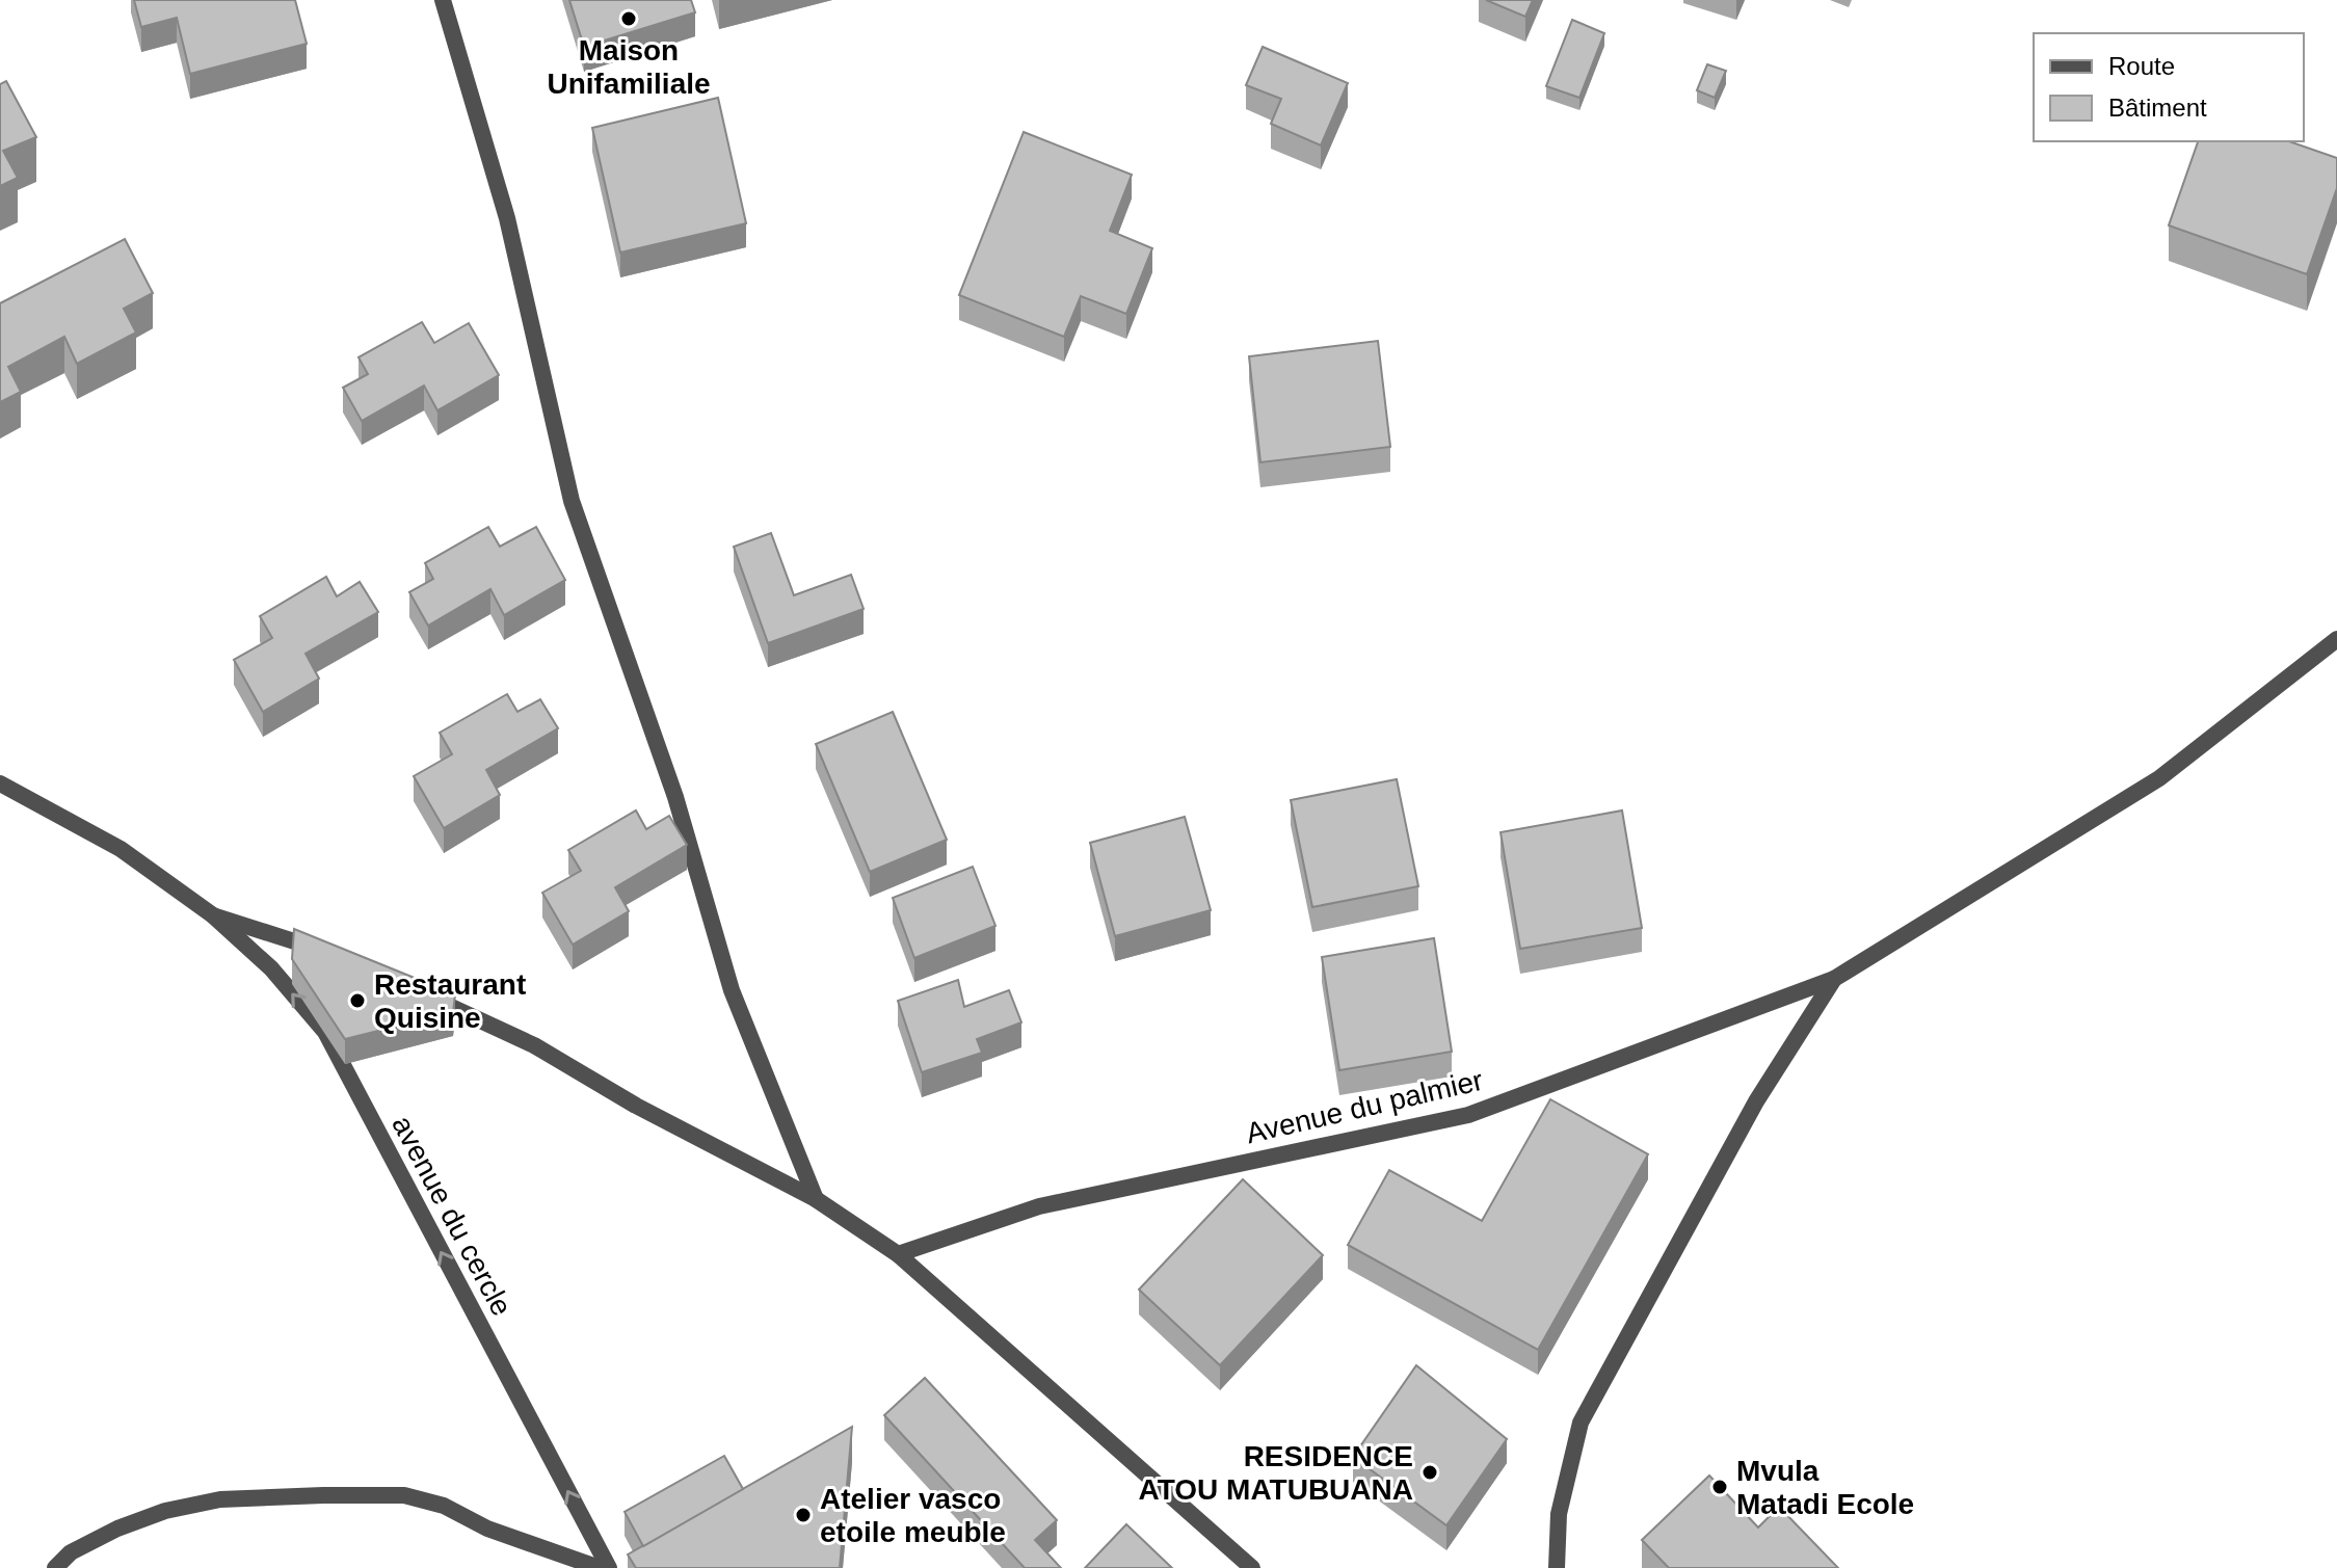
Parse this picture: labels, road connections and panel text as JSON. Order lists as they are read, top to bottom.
{
  "streets": {
    "street": ["Avenue du palmier", "avenue du cercle"]
  },
  "one_way": ["avenue du cercle"],
  "places": [
    "Maison Unifamiliale",
    "Restaurant Quisine",
    "RESIDENCE ATOU MATUBUANA",
    "Mvula Matadi Ecole",
    "Atelier vasco etoile meuble"
  ],
  "legend": ["Route", "Bâtiment"]
}
